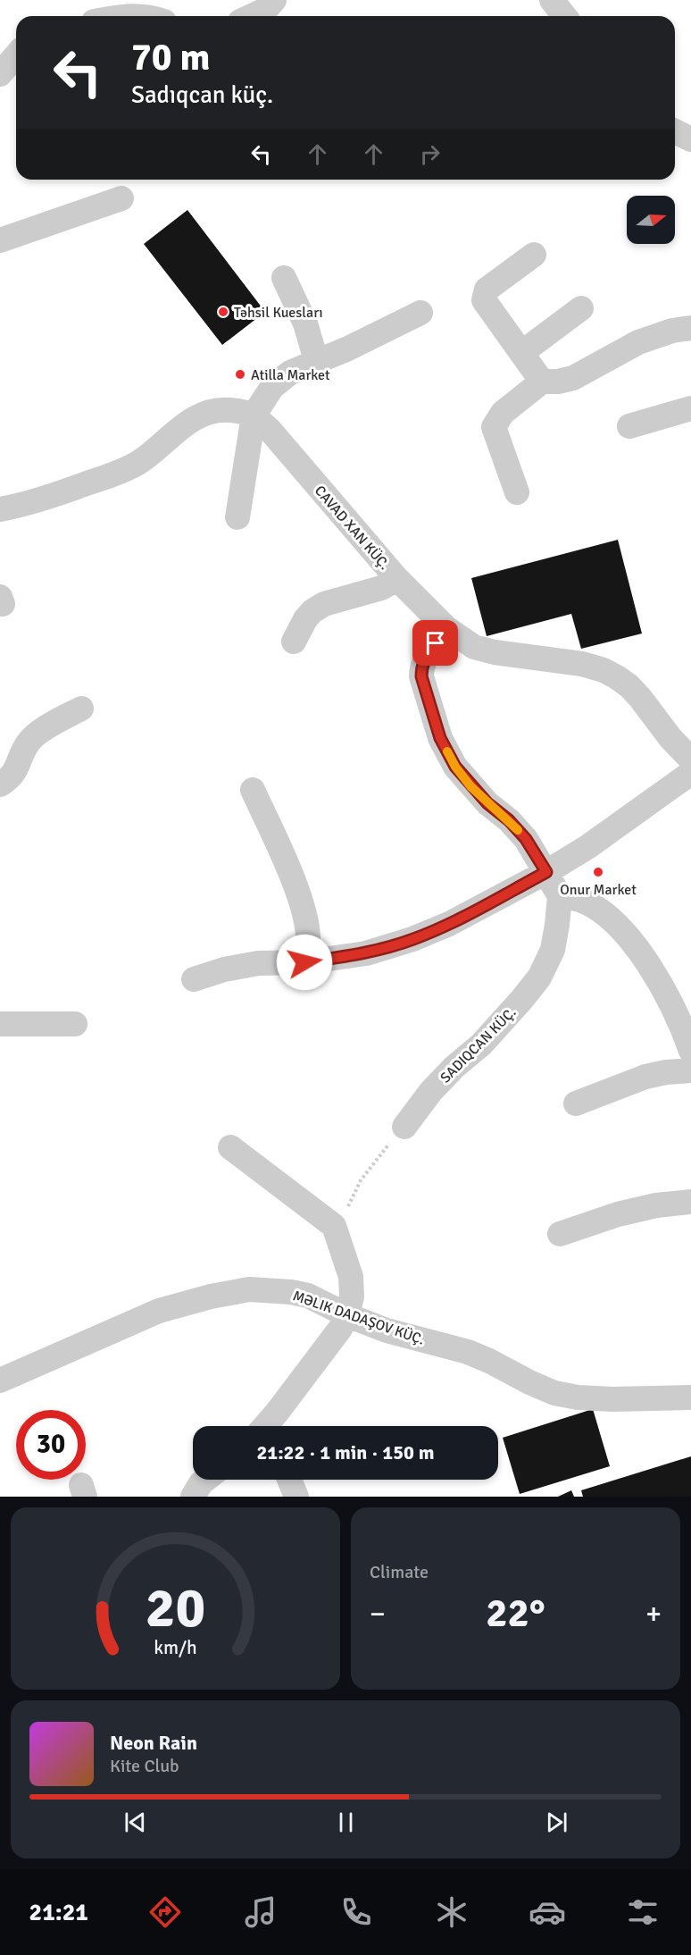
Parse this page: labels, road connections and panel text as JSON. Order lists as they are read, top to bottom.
{
  "streets": {
    "street": ["CAVAD XAN KÜÇ.", "MƏLIK DADAŞOV KÜÇ."]
  },
  "places": ["Təhsil Kuesları", "Atilla Market", "Onur Market"],
  "north": "right",
  "page": {
    "turn": ["70 m", "Sadıqcan küç."],
    "limit": "30",
    "trip": "21:22 · 1 min · 150 m",
    "tile": "Climate",
    "heat": ["−", "22°", "+"],
    "song": ["Neon Rain", "Kite Club"],
    "tabs": "21:21",
    "gauge": ["20", "km/h"]
  }
}
